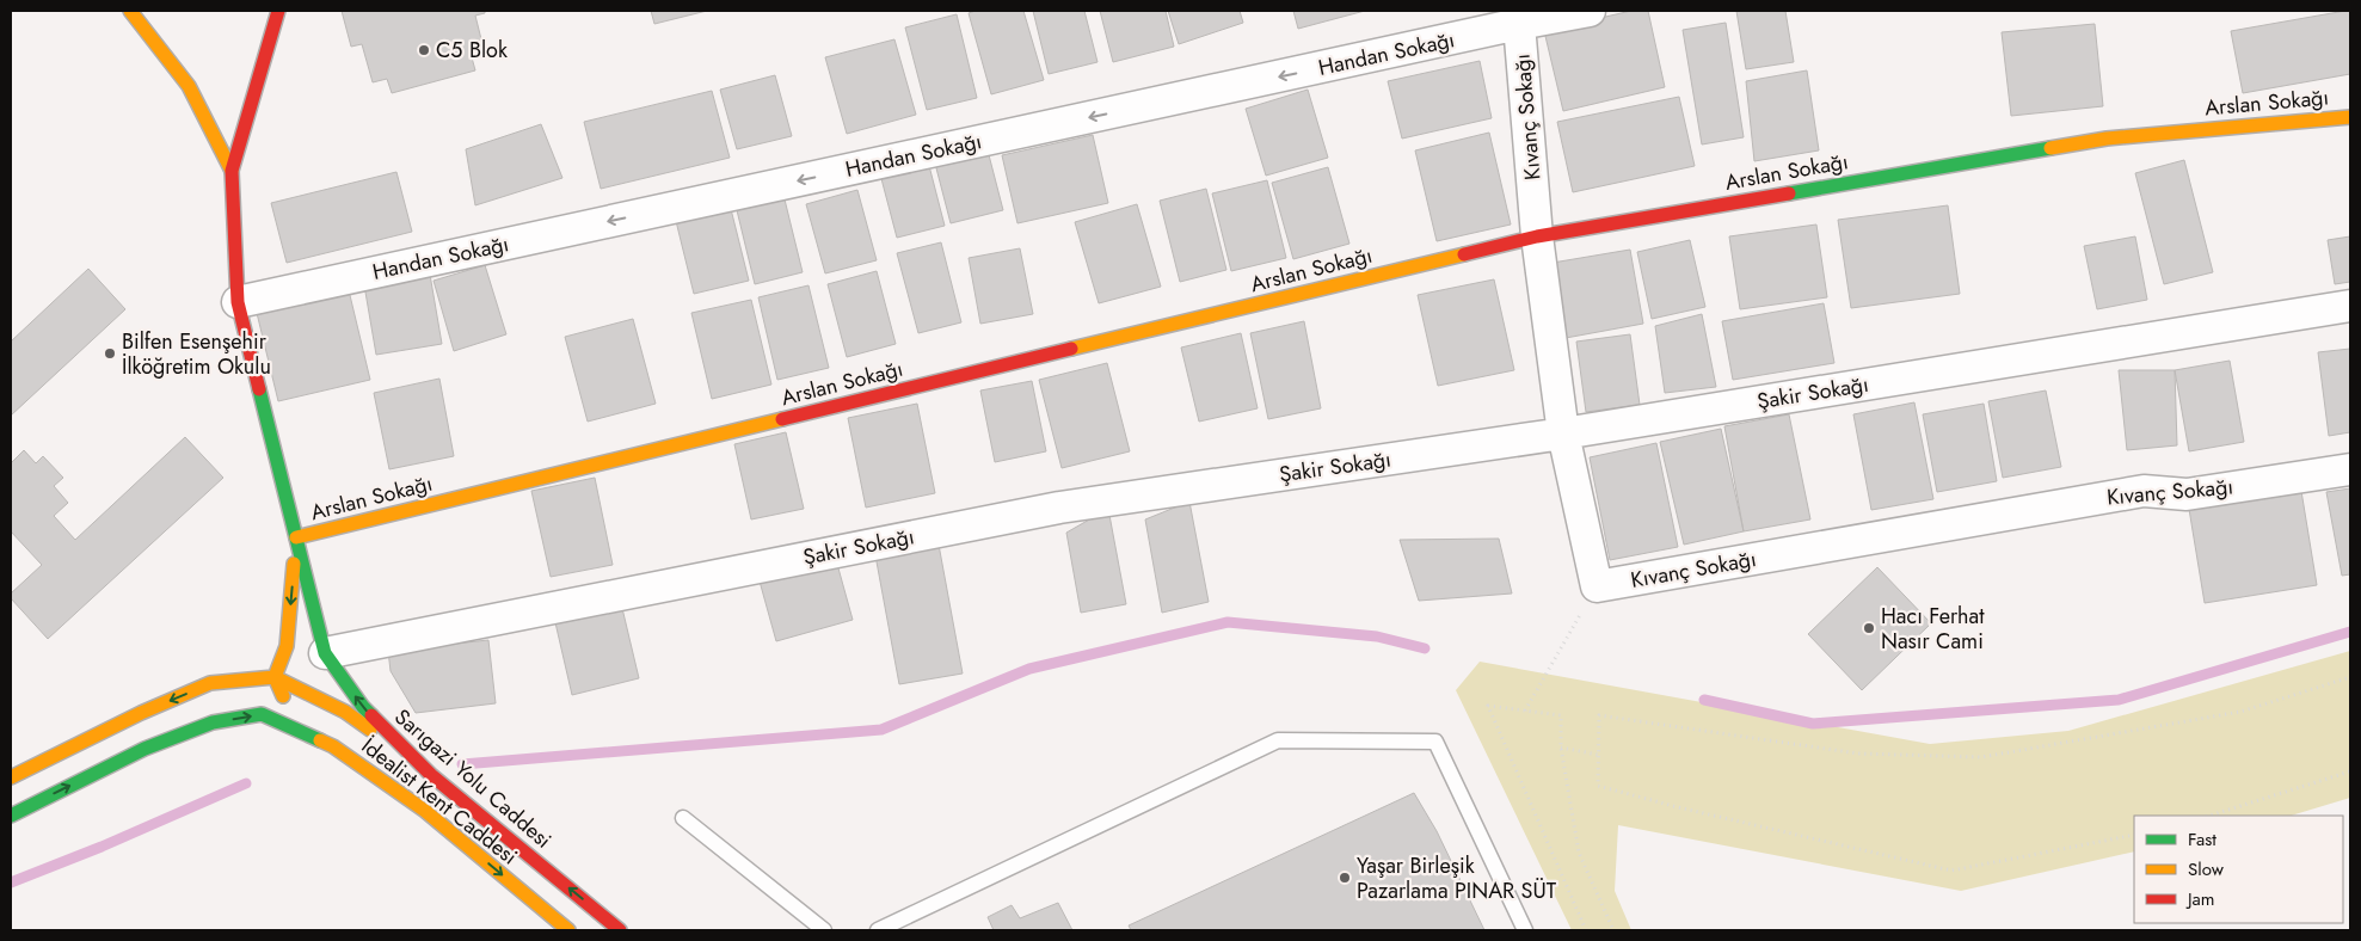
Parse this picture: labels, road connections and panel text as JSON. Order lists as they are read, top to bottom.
{
  "streets": {
    "street": [
      "Handan Sokağı",
      "Arslan Sokağı",
      "Kıvanç Sokağı",
      "Şakir Sokağı",
      "Sarıgazi Yolu Caddesi",
      "İdealist Kent Caddesi"
    ]
  },
  "crossings": [
    ["Handan Sokağı", "Kıvanç Sokağı"],
    ["Handan Sokağı", "Sarıgazi Yolu Caddesi"],
    ["Arslan Sokağı", "Kıvanç Sokağı"],
    ["Arslan Sokağı", "Sarıgazi Yolu Caddesi"],
    ["Kıvanç Sokağı", "Şakir Sokağı"],
    ["Şakir Sokağı", "Sarıgazi Yolu Caddesi"],
    ["Sarıgazi Yolu Caddesi", "İdealist Kent Caddesi"]
  ],
  "one_way": ["Handan Sokağı", "Sarıgazi Yolu Caddesi", "İdealist Kent Caddesi"],
  "places": [
    "C5 Blok",
    "Bilfen Esenşehir İlköğretim Okulu",
    "Hacı Ferhat Nasır Cami",
    "Yaşar Birleşik Pazarlama PINAR SÜT"
  ],
  "legend": ["Fast", "Slow", "Jam"]
}
